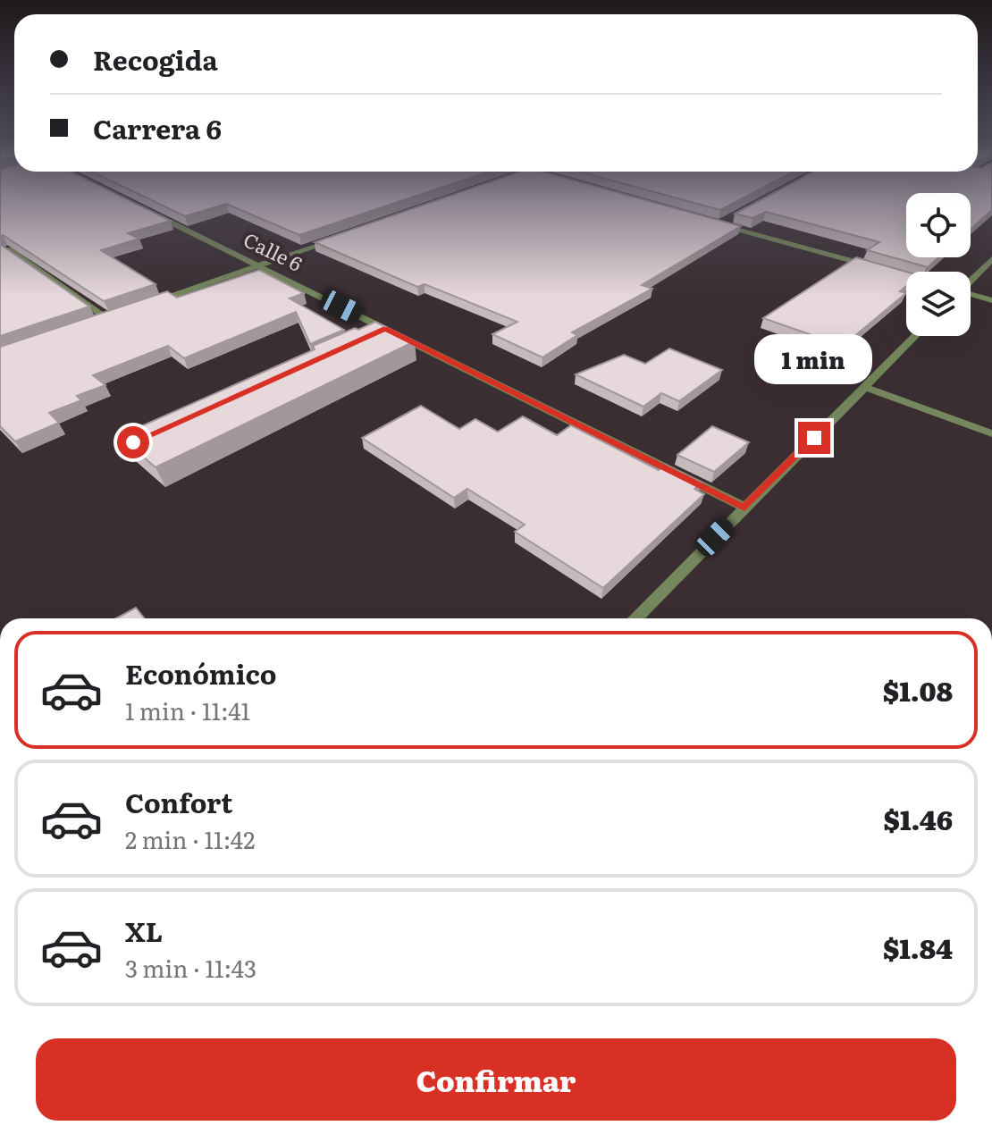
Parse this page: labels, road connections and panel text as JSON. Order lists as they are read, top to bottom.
{
  "streets": {
    "street": ["Calle 6"]
  },
  "page": {
    "banner": ["Recogida", "Carrera 6"],
    "bubble": "1 min",
    "list": [
      {
        "name": "Económico",
        "note": "1 min · 11:41",
        "value": "$1.08"
      },
      {
        "name": "Confort",
        "note": "2 min · 11:42",
        "value": "$1.46"
      },
      {
        "name": "XL",
        "note": "3 min · 11:43",
        "value": "$1.84"
      }
    ],
    "buttons": "Confirmar"
  }
}
